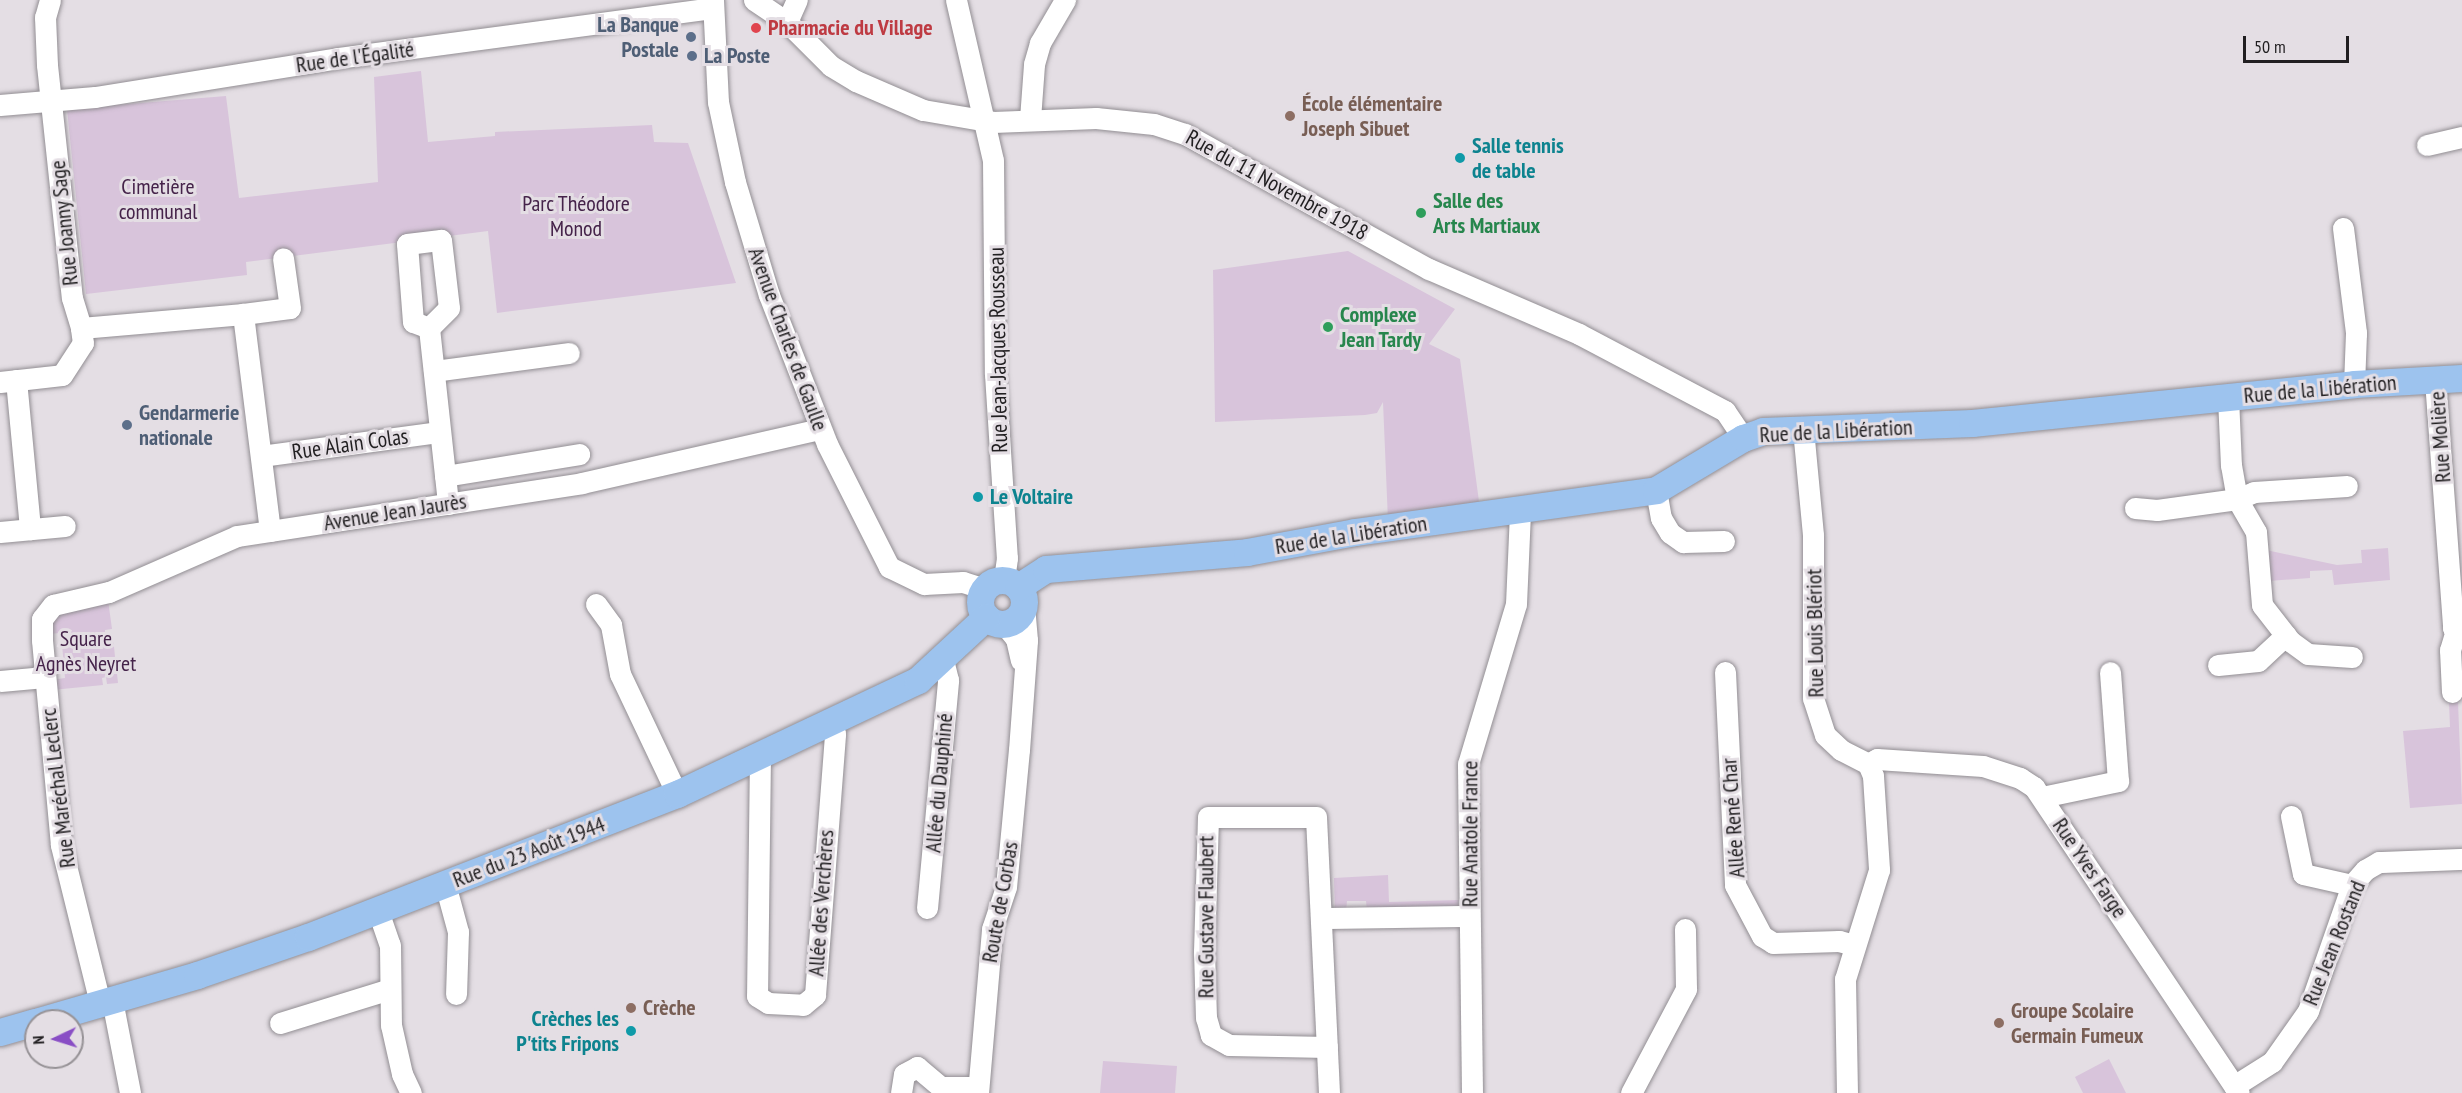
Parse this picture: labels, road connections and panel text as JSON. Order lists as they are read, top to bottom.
{
  "streets": {
    "main road": ["Rue de la Libération", "Rue du 23 Août 1944"],
    "street": [
      "Rue de l'Égalité",
      "Rue du 11 Novembre 1918",
      "Rue Joanny Sage",
      "Avenue Charles de Gaulle",
      "Rue Jean-Jacques Rousseau",
      "Rue Molière",
      "Rue Alain Colas",
      "Avenue Jean Jaurès",
      "Rue Louis Blériot",
      "Allée du Dauphiné",
      "Rue Maréchal Leclerc",
      "Allée René Char",
      "Rue Anatole France",
      "Rue Yves Farge",
      "Route de Corbas",
      "Allée des Verchères",
      "Rue Gustave Flaubert",
      "Rue Jean Rostand"
    ]
  },
  "crossings": [
    ["Rue de l'Égalité", "Rue Joanny Sage"],
    ["Rue de l'Égalité", "Avenue Charles de Gaulle"],
    ["Rue du 11 Novembre 1918", "Rue Jean-Jacques Rousseau"],
    ["Rue du 11 Novembre 1918", "Rue de la Libération"],
    ["Avenue Charles de Gaulle", "Rue Jean-Jacques Rousseau"],
    ["Avenue Charles de Gaulle", "Rue de la Libération"],
    ["Avenue Charles de Gaulle", "Avenue Jean Jaurès"],
    ["Avenue Charles de Gaulle", "Route de Corbas"],
    ["Rue Jean-Jacques Rousseau", "Rue de la Libération"],
    ["Rue Jean-Jacques Rousseau", "Route de Corbas"],
    ["Rue de la Libération", "Rue Molière"],
    ["Rue de la Libération", "Rue Louis Blériot"],
    ["Rue de la Libération", "Rue Anatole France"],
    ["Rue de la Libération", "Rue du 23 Août 1944"],
    ["Rue de la Libération", "Route de Corbas"],
    ["Avenue Jean Jaurès", "Rue Maréchal Leclerc"],
    ["Rue Louis Blériot", "Rue Yves Farge"],
    ["Allée du Dauphiné", "Rue du 23 Août 1944"],
    ["Rue Maréchal Leclerc", "Rue du 23 Août 1944"],
    ["Rue du 23 Août 1944", "Route de Corbas"],
    ["Rue du 23 Août 1944", "Allée des Verchères"],
    ["Rue Yves Farge", "Rue Jean Rostand"]
  ],
  "parks": ["Cimetière communal", "Parc Théodore Monod", "Square Agnès Neyret"],
  "places": [
    "Pharmacie du Village",
    "La Banque Postale",
    "La Poste",
    "École élémentaire Joseph Sibuet",
    "Salle tennis de table",
    "Salle des Arts Martiaux",
    "Complexe Jean Tardy",
    "Gendarmerie nationale",
    "Le Voltaire",
    "Crèche",
    "Groupe Scolaire Germain Fumeux",
    "Crèches les P'tits Fripons"
  ],
  "scale_bar": "50 m",
  "north": "left"
}
